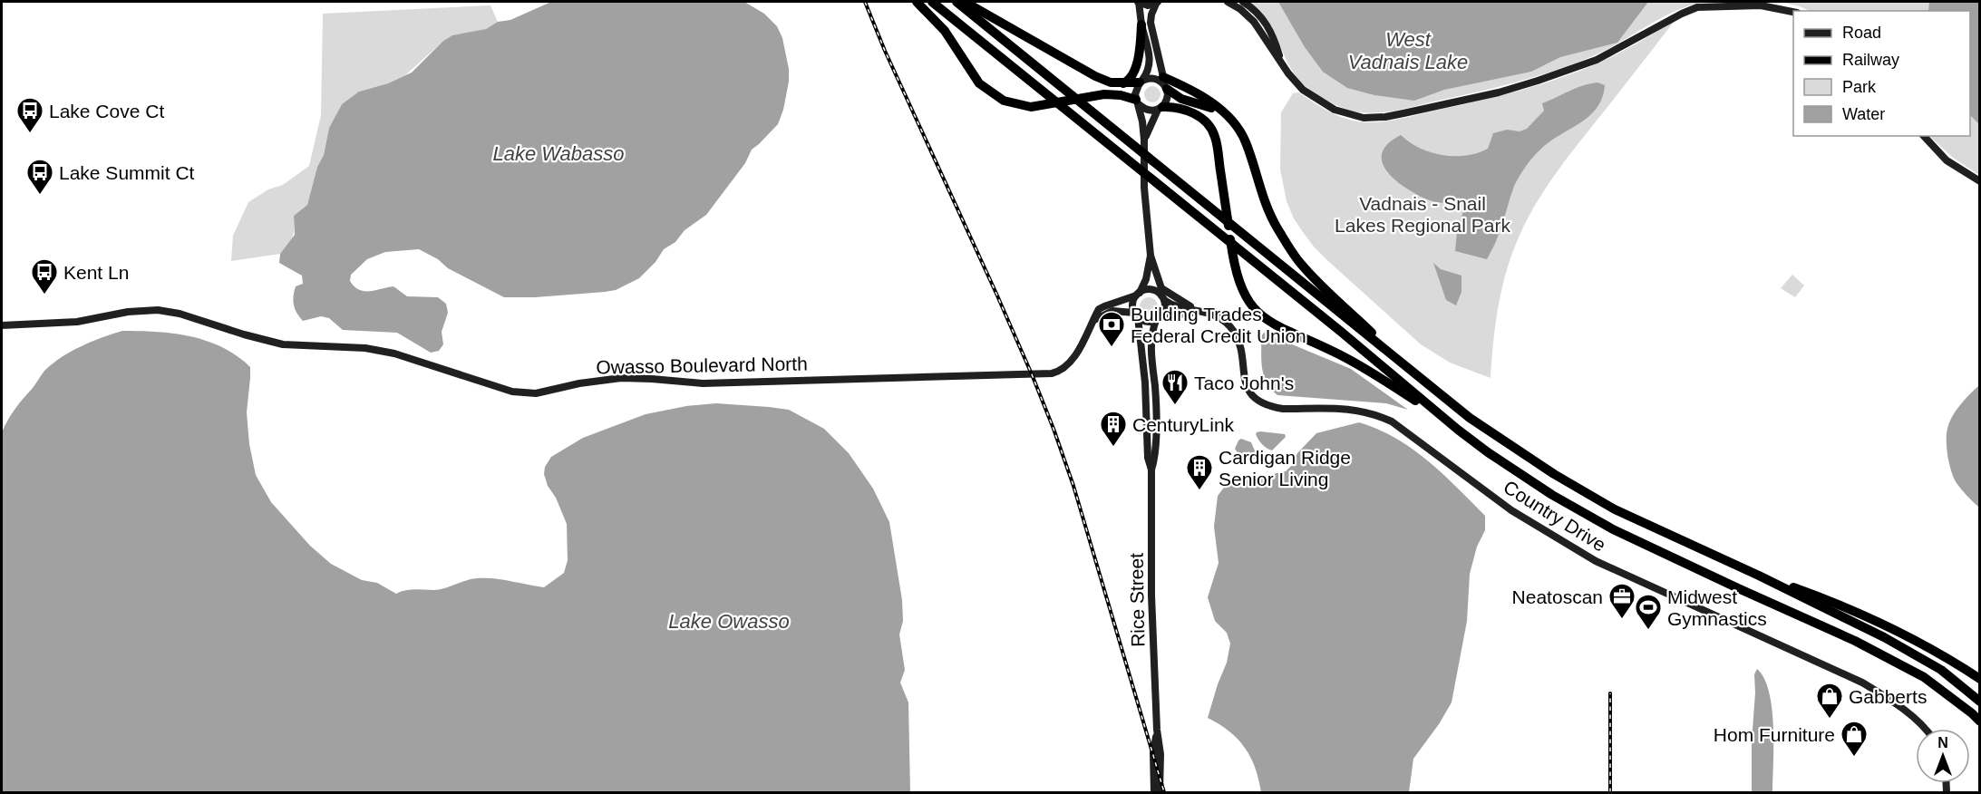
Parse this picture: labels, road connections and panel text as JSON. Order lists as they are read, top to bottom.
{
  "streets": {
    "street": ["Owasso Boulevard North", "Country Drive", "Rice Street"]
  },
  "crossings": [
    ["Owasso Boulevard North", "Country Drive"],
    ["Owasso Boulevard North", "Rice Street"],
    ["Country Drive", "Rice Street"]
  ],
  "water": ["West Vadnais Lake", "Lake Wabasso", "Lake Owasso"],
  "parks": ["Vadnais - Snail Lakes Regional Park"],
  "places": {
    "bus stop": ["Lake Cove Ct", "Lake Summit Ct", "Kent Ln"],
    "bank": ["Building Trades Federal Credit Union"],
    "restaurant": ["Taco John's"],
    "building": ["CenturyLink", "Cardigan Ridge Senior Living"],
    "office": ["Neatoscan"],
    "sports": ["Midwest Gymnastics"],
    "shop": ["Gabberts", "Hom Furniture"]
  },
  "legend": [
    "Road",
    "Railway",
    "Park",
    "Water"
  ],
  "north": "top"
}
